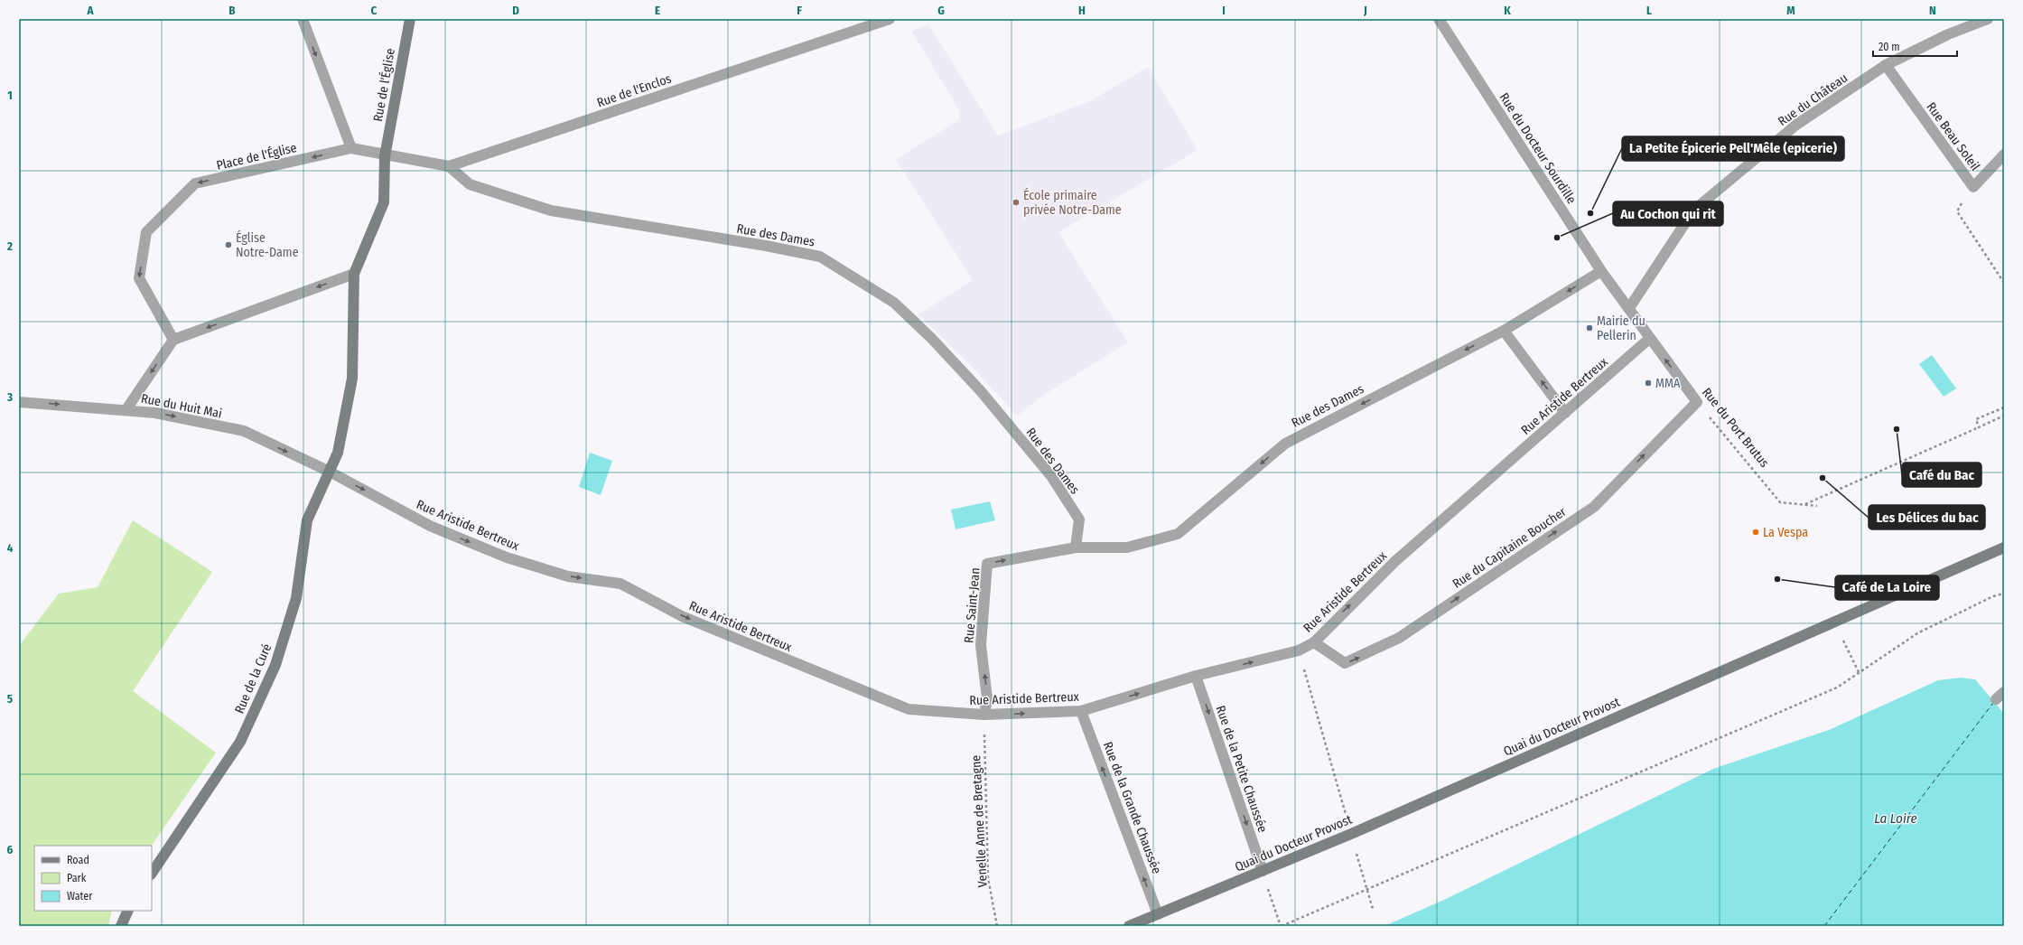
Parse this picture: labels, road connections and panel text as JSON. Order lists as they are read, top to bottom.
{
  "streets": {
    "street": [
      "Rue de l'Église",
      "Rue de l'Enclos",
      "Rue du Château",
      "Rue Beau Soleil",
      "Rue du Docteur Sourdille",
      "Place de l'Église",
      "Rue des Dames",
      "Rue Aristide Bertreux",
      "Rue du Huit Mai",
      "Rue du Port Brutus",
      "Rue du Capitaine Boucher",
      "Rue Saint-Jean",
      "Rue de la Curé",
      "Quai du Docteur Provost",
      "Rue de la Petite Chaussée",
      "Rue de la Grande Chaussée"
    ],
    "path": ["Venelle Anne de Bretagne"]
  },
  "crossings": [
    ["Rue de l'Église", "Rue de l'Enclos"],
    ["Rue de l'Église", "Place de l'Église"],
    ["Rue de l'Enclos", "Place de l'Église"],
    ["Rue de l'Enclos", "Rue des Dames"],
    ["Rue du Château", "Rue Beau Soleil"],
    ["Rue du Château", "Rue du Docteur Sourdille"],
    ["Rue du Docteur Sourdille", "Rue des Dames"],
    ["Rue des Dames", "Rue Saint-Jean"],
    ["Rue Aristide Bertreux", "Rue du Huit Mai"],
    ["Rue Aristide Bertreux", "Rue du Port Brutus"],
    ["Rue Aristide Bertreux", "Rue du Capitaine Boucher"],
    ["Rue Aristide Bertreux", "Rue Saint-Jean"],
    ["Rue Aristide Bertreux", "Rue de la Curé"],
    ["Rue Aristide Bertreux", "Rue de la Petite Chaussée"],
    ["Rue Aristide Bertreux", "Rue de la Grande Chaussée"],
    ["Rue Aristide Bertreux", "Venelle Anne de Bretagne"],
    ["Rue du Huit Mai", "Rue de la Curé"],
    ["Rue du Port Brutus", "Rue du Capitaine Boucher"],
    ["Rue Saint-Jean", "Venelle Anne de Bretagne"],
    ["Quai du Docteur Provost", "Rue de la Petite Chaussée"],
    ["Quai du Docteur Provost", "Rue de la Grande Chaussée"]
  ],
  "one_way": [
    "Rue des Dames",
    "Rue Aristide Bertreux",
    "Rue du Huit Mai",
    "Rue du Capitaine Boucher",
    "Rue de la Petite Chaussée",
    "Rue de la Grande Chaussée"
  ],
  "water": ["La Loire"],
  "places": [
    "École primaire privée Notre-Dame",
    "La Petite Épicerie Pell'Mêle (epicerie)",
    "Au Cochon qui rit",
    "Église Notre-Dame",
    "Mairie du Pellerin",
    "MMA",
    "Café du Bac",
    "Les Délices du bac",
    "La Vespa",
    "Café de La Loire"
  ],
  "legend": ["Road", "Park", "Water"],
  "scale_bar": "20 m",
  "grid": {
    "columns": [
      "A",
      "B",
      "C",
      "D",
      "E",
      "F",
      "G",
      "H",
      "I",
      "J",
      "K",
      "L",
      "M",
      "N"
    ],
    "rows": [
      "1",
      "2",
      "3",
      "4",
      "5",
      "6"
    ]
  }
}
